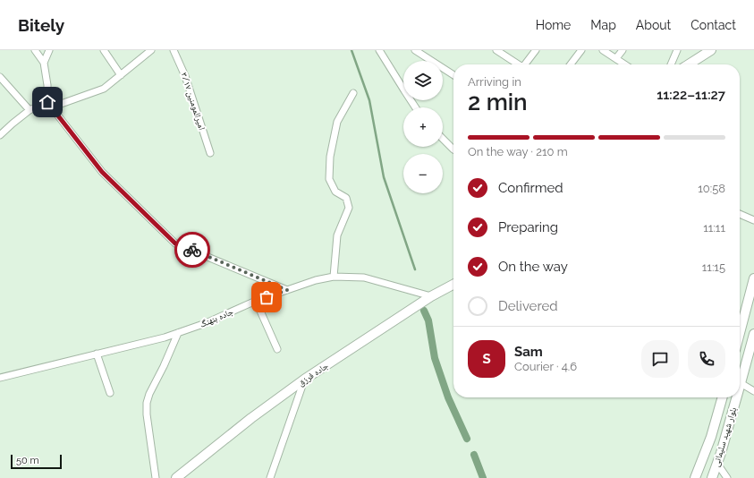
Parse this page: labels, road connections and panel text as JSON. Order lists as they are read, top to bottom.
{
  "streets": {
    "street": [
      "امیرالمومنین ۳/۱۷",
      "جاده بنهنگ",
      "جاده فرزق",
      "بلوار شهید سلیمانی"
    ]
  },
  "crossings": [
    ["جاده بنهنگ", "جاده فرزق"]
  ],
  "scale_bar": "50 m",
  "page": {
    "header": "Bitely",
    "nav": [
      "Home",
      "Map",
      "About",
      "Contact"
    ],
    "map_buttons": ["+", "−"],
    "heading": ["2 min", "Arriving in", "11:22–11:27"],
    "panel": ["Sam", "Courier · 4.6"],
    "bar": "On the way · 210 m",
    "list": [
      ["Confirmed", "10:58"],
      ["Preparing", "11:11"],
      ["On the way", "11:15"],
      "Delivered"
    ],
    "round": "S",
    "scale": "50 m"
  }
}
